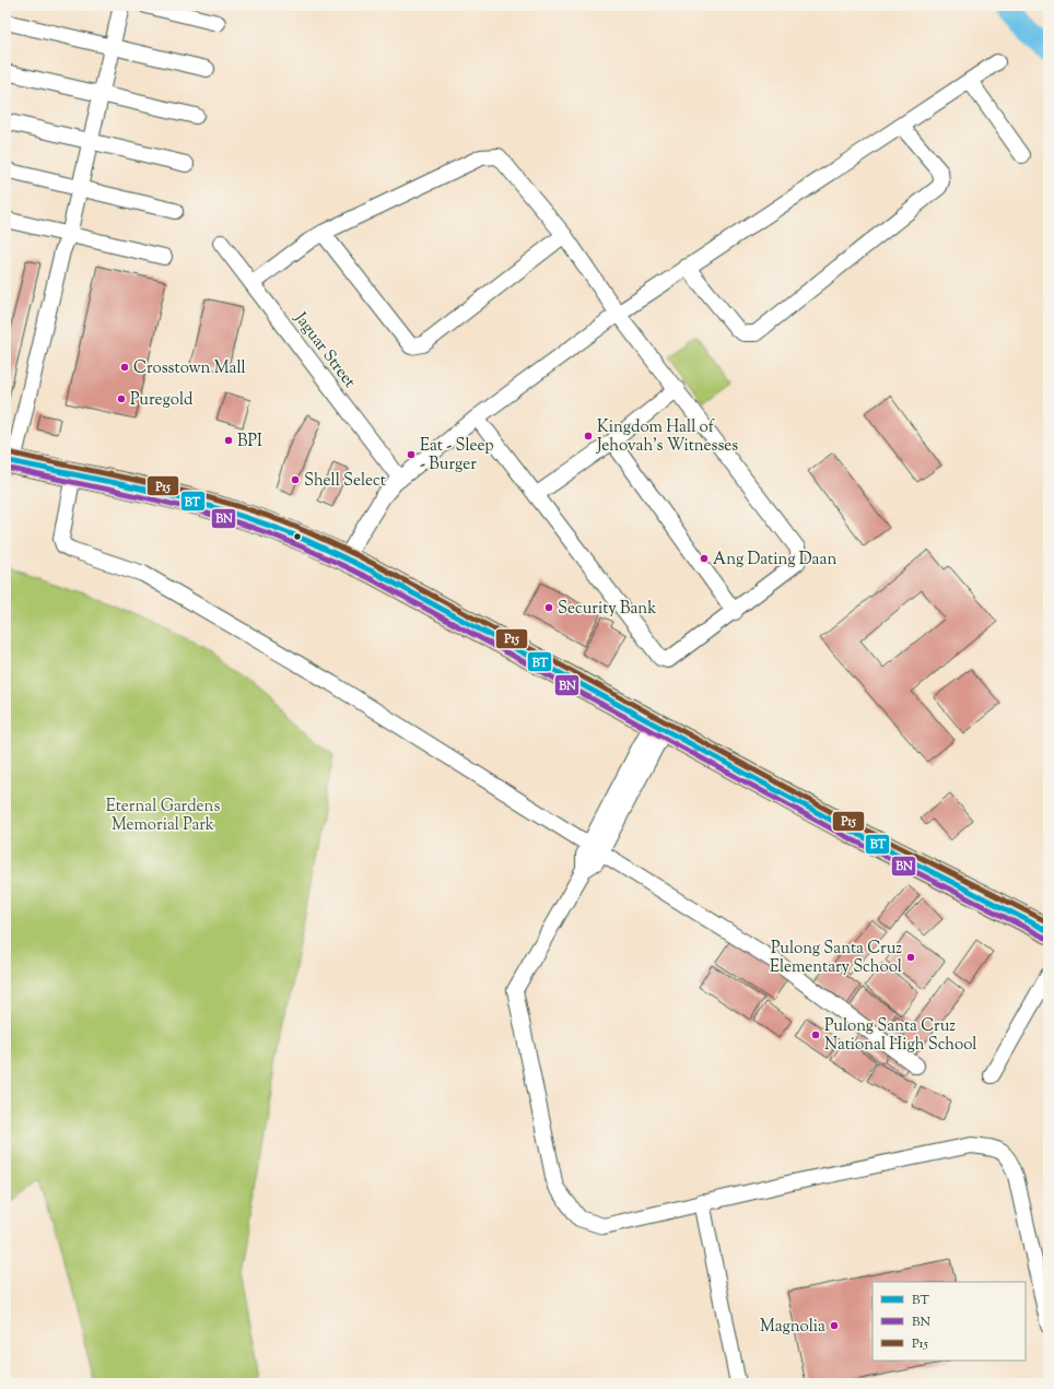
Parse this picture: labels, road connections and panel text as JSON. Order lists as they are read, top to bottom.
{
  "streets": {
    "street": ["Jaguar Street"]
  },
  "parks": ["Eternal Gardens Memorial Park"],
  "places": [
    "Crosstown Mall",
    "Puregold",
    "Kingdom Hall of Jehovah's Witnesses",
    "BPI",
    "Eat - Sleep - Burger",
    "Shell Select",
    "Ang Dating Daan",
    "Security Bank",
    "Pulong Santa Cruz Elementary School",
    "Pulong Santa Cruz National High School",
    "Magnolia"
  ],
  "lines": ["transit line P15", "transit line BT", "transit line BN"],
  "legend": ["BT", "BN", "P15"]
}
